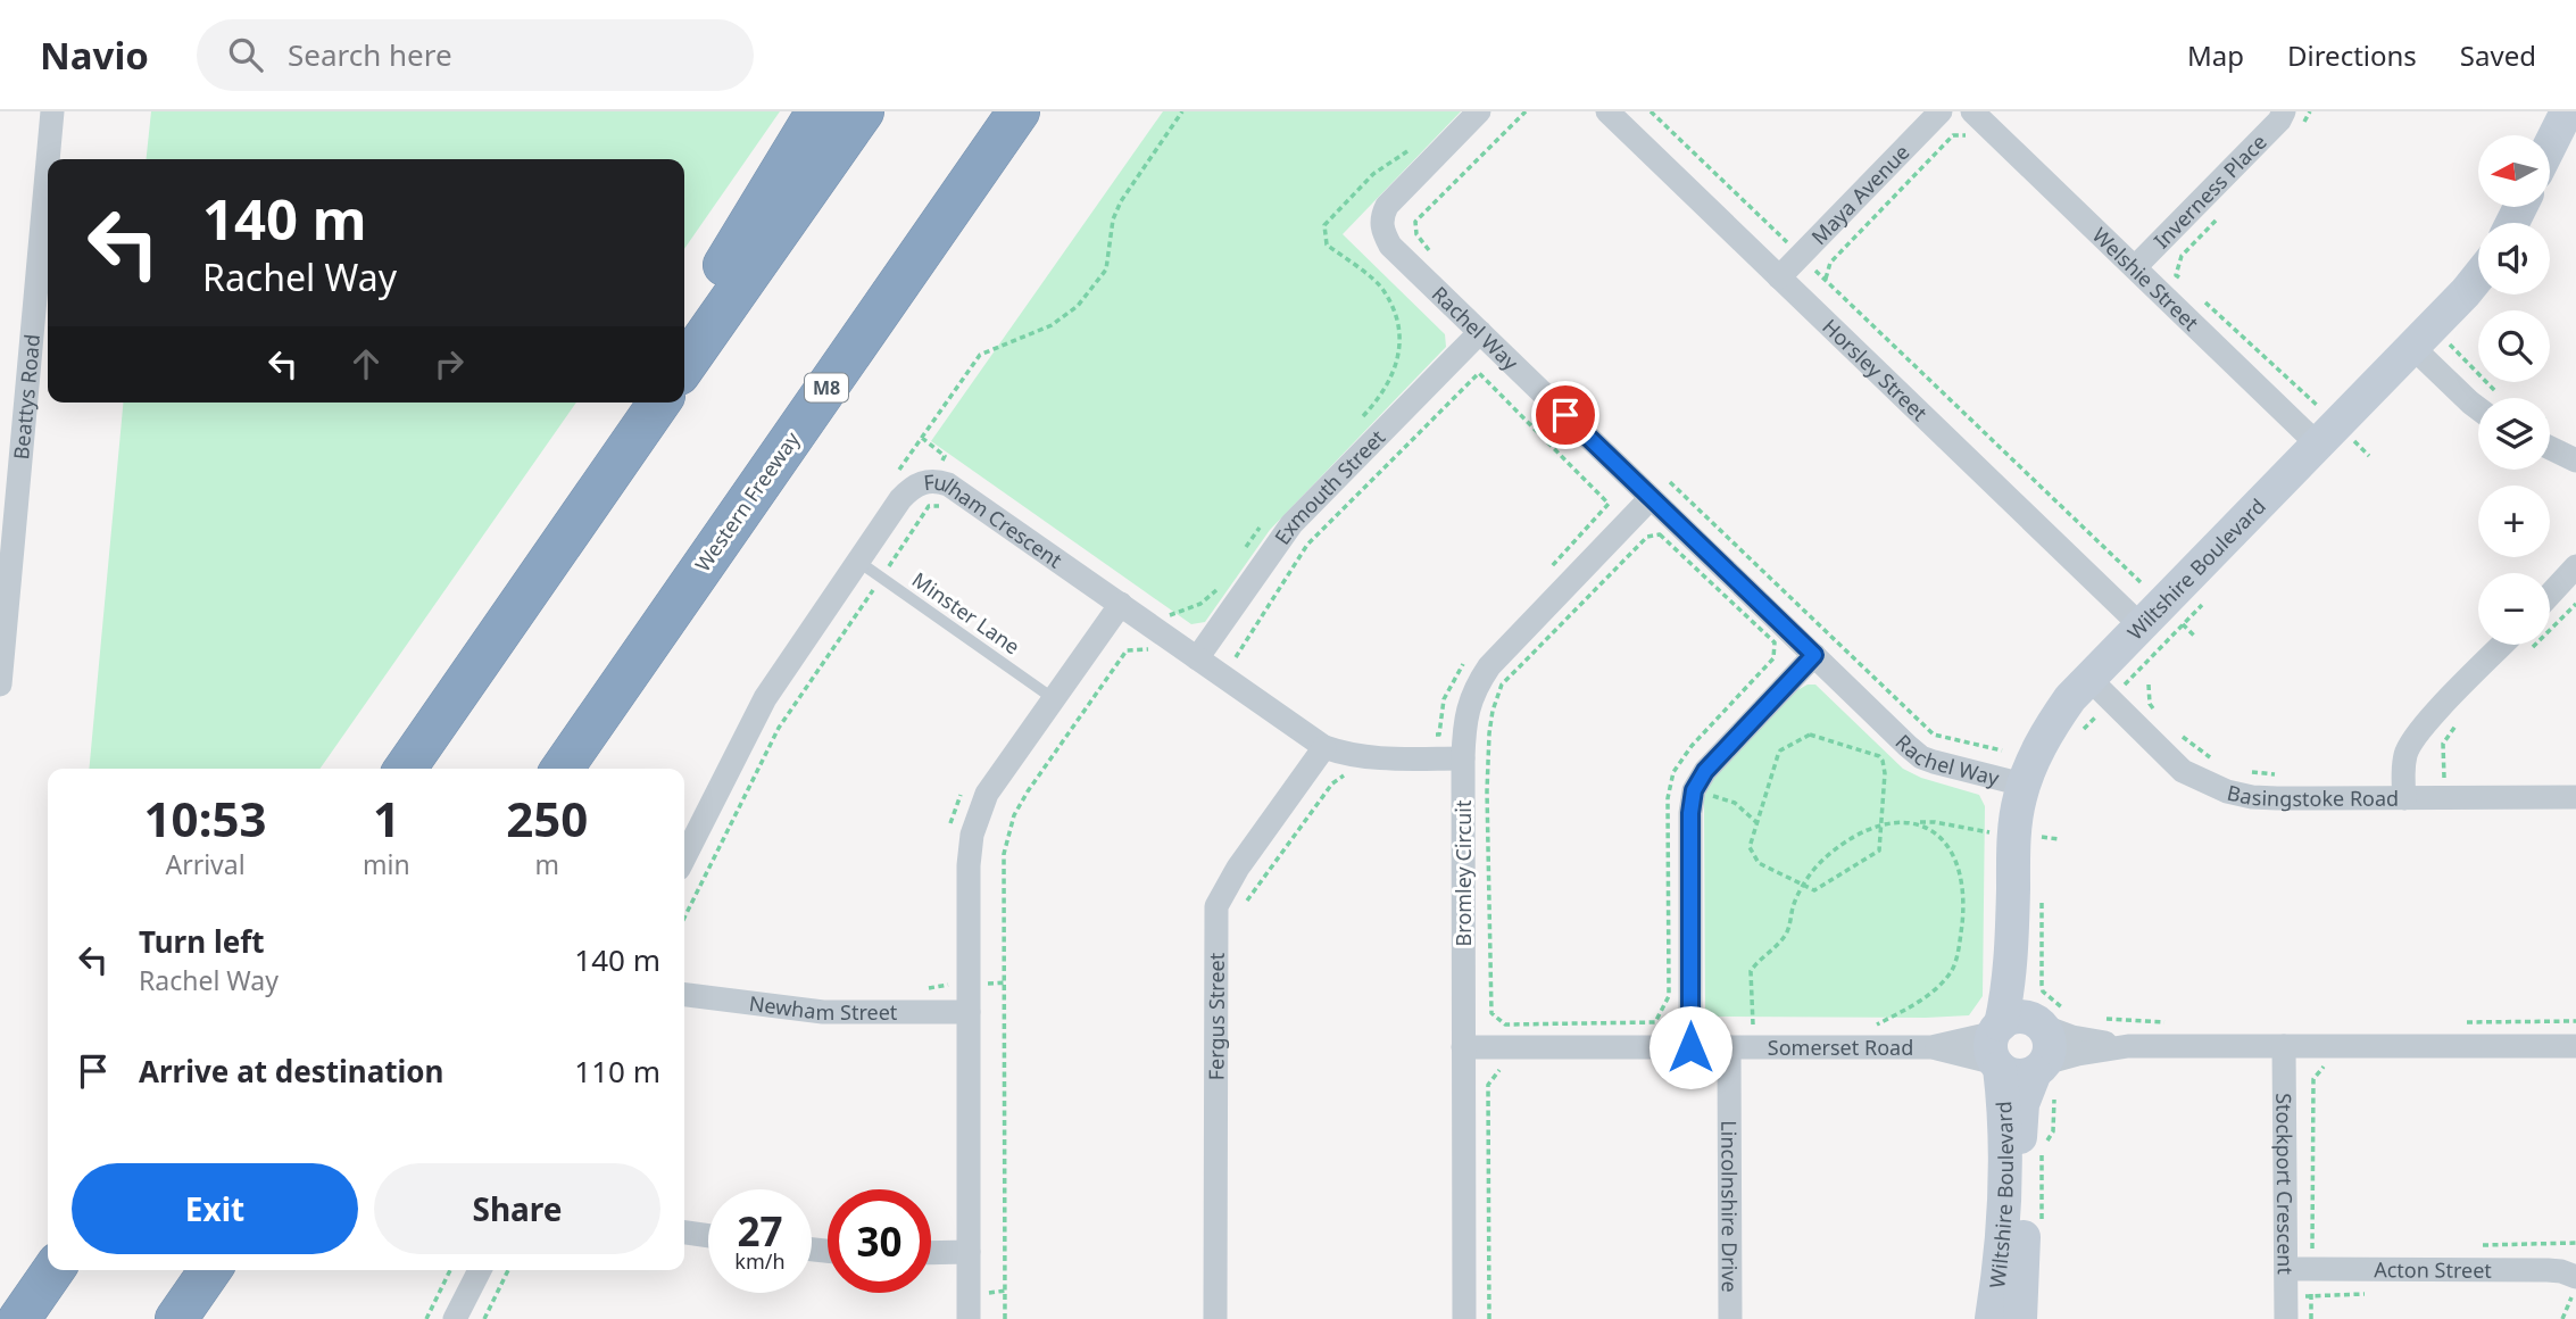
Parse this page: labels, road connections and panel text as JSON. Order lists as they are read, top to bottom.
{
  "streets": {
    "highway": ["M8", "Western Freeway"],
    "street": [
      "Inverness Place",
      "Maya Avenue",
      "Welshie Street",
      "Rachel Way",
      "Horsley Street",
      "Beattys Road",
      "Exmouth Street",
      "Fulham Crescent",
      "Wiltshire Boulevard",
      "Basingstoke Road",
      "Bromley Circuit",
      "Newham Street",
      "Fergus Street",
      "Somerset Road",
      "Stockport Crescent",
      "Lincolnshire Drive",
      "Acton Street"
    ],
    "lane": ["Minster Lane"]
  },
  "crossings": [
    ["Inverness Place", "Welshie Street"],
    ["Maya Avenue", "Horsley Street"],
    ["Welshie Street", "Wiltshire Boulevard"],
    ["Rachel Way", "Exmouth Street"],
    ["Rachel Way", "Wiltshire Boulevard"],
    ["Rachel Way", "Bromley Circuit"],
    ["Horsley Street", "Wiltshire Boulevard"],
    ["Exmouth Street", "Fulham Crescent"],
    ["Fulham Crescent", "Minster Lane"],
    ["Fulham Crescent", "Bromley Circuit"],
    ["Fulham Crescent", "Fergus Street"],
    ["Wiltshire Boulevard", "Basingstoke Road"],
    ["Wiltshire Boulevard", "Somerset Road"],
    ["Bromley Circuit", "Somerset Road"],
    ["Somerset Road", "Lincolnshire Drive"],
    ["Stockport Crescent", "Acton Street"]
  ],
  "north": "left",
  "page": {
    "header": "Navio",
    "search": "Search here",
    "nav": ["Map", "Directions", "Saved"],
    "map_buttons": ["+", "−"],
    "turn": ["140 m", "Rachel Way"],
    "eta": [
      "10:53",
      "Arrival",
      "1",
      "min",
      "250",
      "m"
    ],
    "list": [
      {
        "name": "Turn left",
        "note": "Rachel Way",
        "value": "140 m"
      },
      {
        "name": "Arrive at destination",
        "value": "110 m"
      }
    ],
    "buttons": ["Exit", "Share"],
    "speed": "27 km/h",
    "limit": "30"
  }
}
